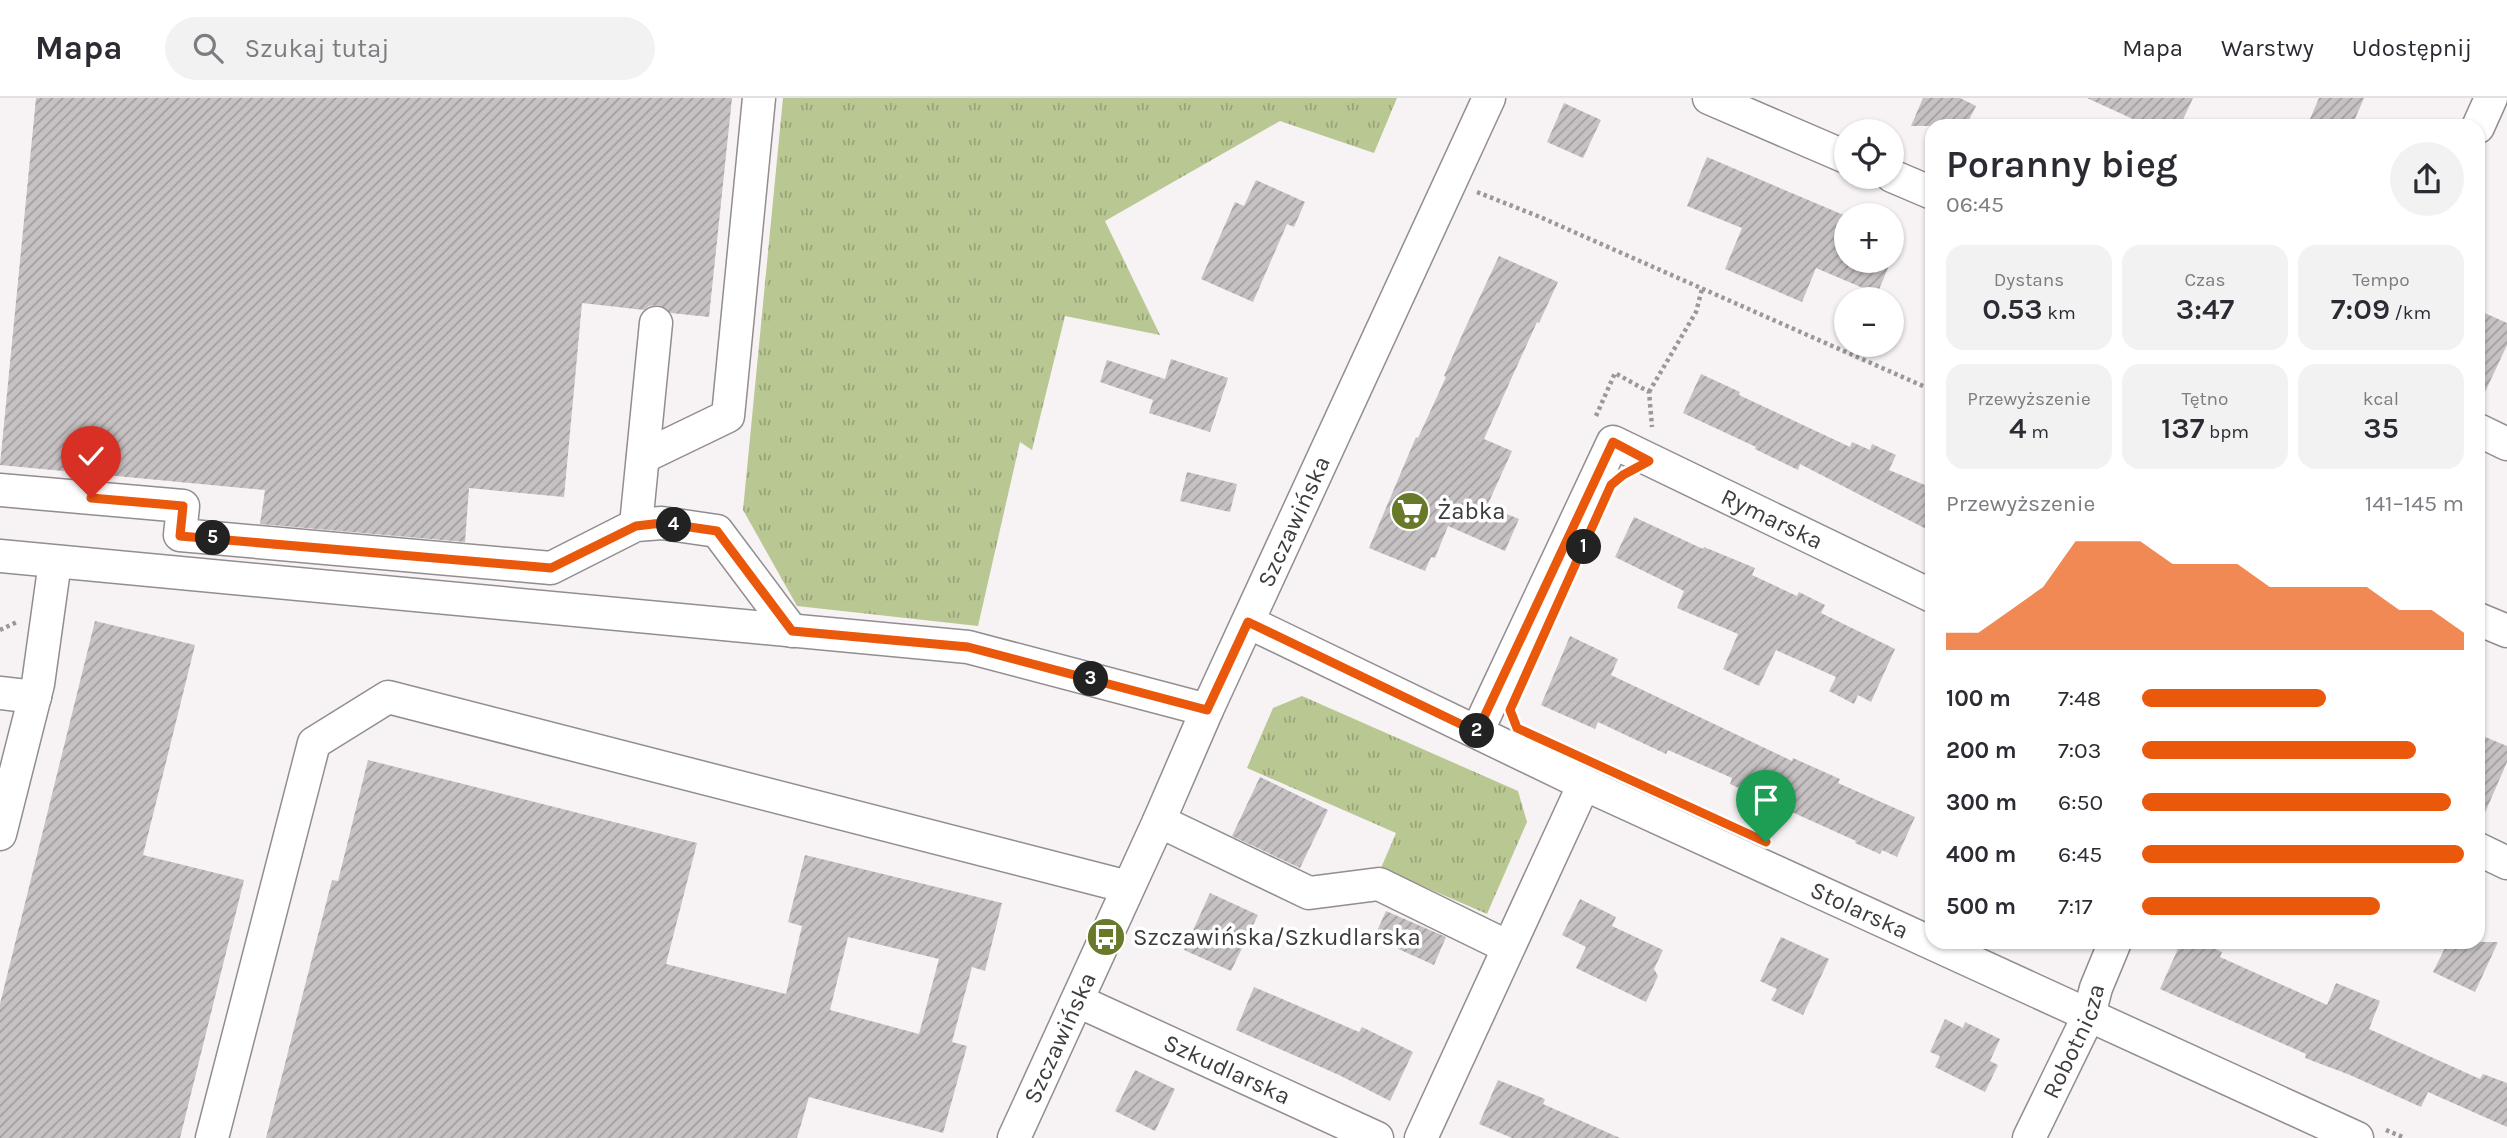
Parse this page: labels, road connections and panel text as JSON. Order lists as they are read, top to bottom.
{
  "streets": {
    "street": [
      "Rymarska",
      "Szczawińska",
      "Stolarska",
      "Robotnicza",
      "Szkudlarska"
    ]
  },
  "crossings": [
    ["Szczawińska", "Stolarska"],
    ["Szczawińska", "Szkudlarska"],
    ["Stolarska", "Robotnicza"]
  ],
  "places": {
    "supermarket": ["Żabka"],
    "bus stop": ["Szczawińska/Szkudlarska"]
  },
  "page": {
    "header": "Mapa",
    "search": "Szukaj tutaj",
    "nav": ["Mapa", "Warstwy", "Udostępnij"],
    "map_buttons": ["+", "−"],
    "heading": ["Poranny bieg", "06:45"],
    "stats": [
      ["Dystans", "0.53 km"],
      ["Czas", "3:47"],
      ["Tempo", "7:09 /km"],
      ["Przewyższenie", "4 m"],
      ["Tętno", "137 bpm"],
      ["kcal", "35"]
    ],
    "chart": ["Przewyższenie", "141–145 m"],
    "pins": [
      "4",
      "5",
      "1",
      "3",
      "2"
    ],
    "list": [
      {
        "name": "100 m",
        "note": "7:48"
      },
      {
        "name": "200 m",
        "note": "7:03"
      },
      {
        "name": "300 m",
        "note": "6:50"
      },
      {
        "name": "400 m",
        "note": "6:45"
      },
      {
        "name": "500 m",
        "note": "7:17"
      }
    ]
  }
}
